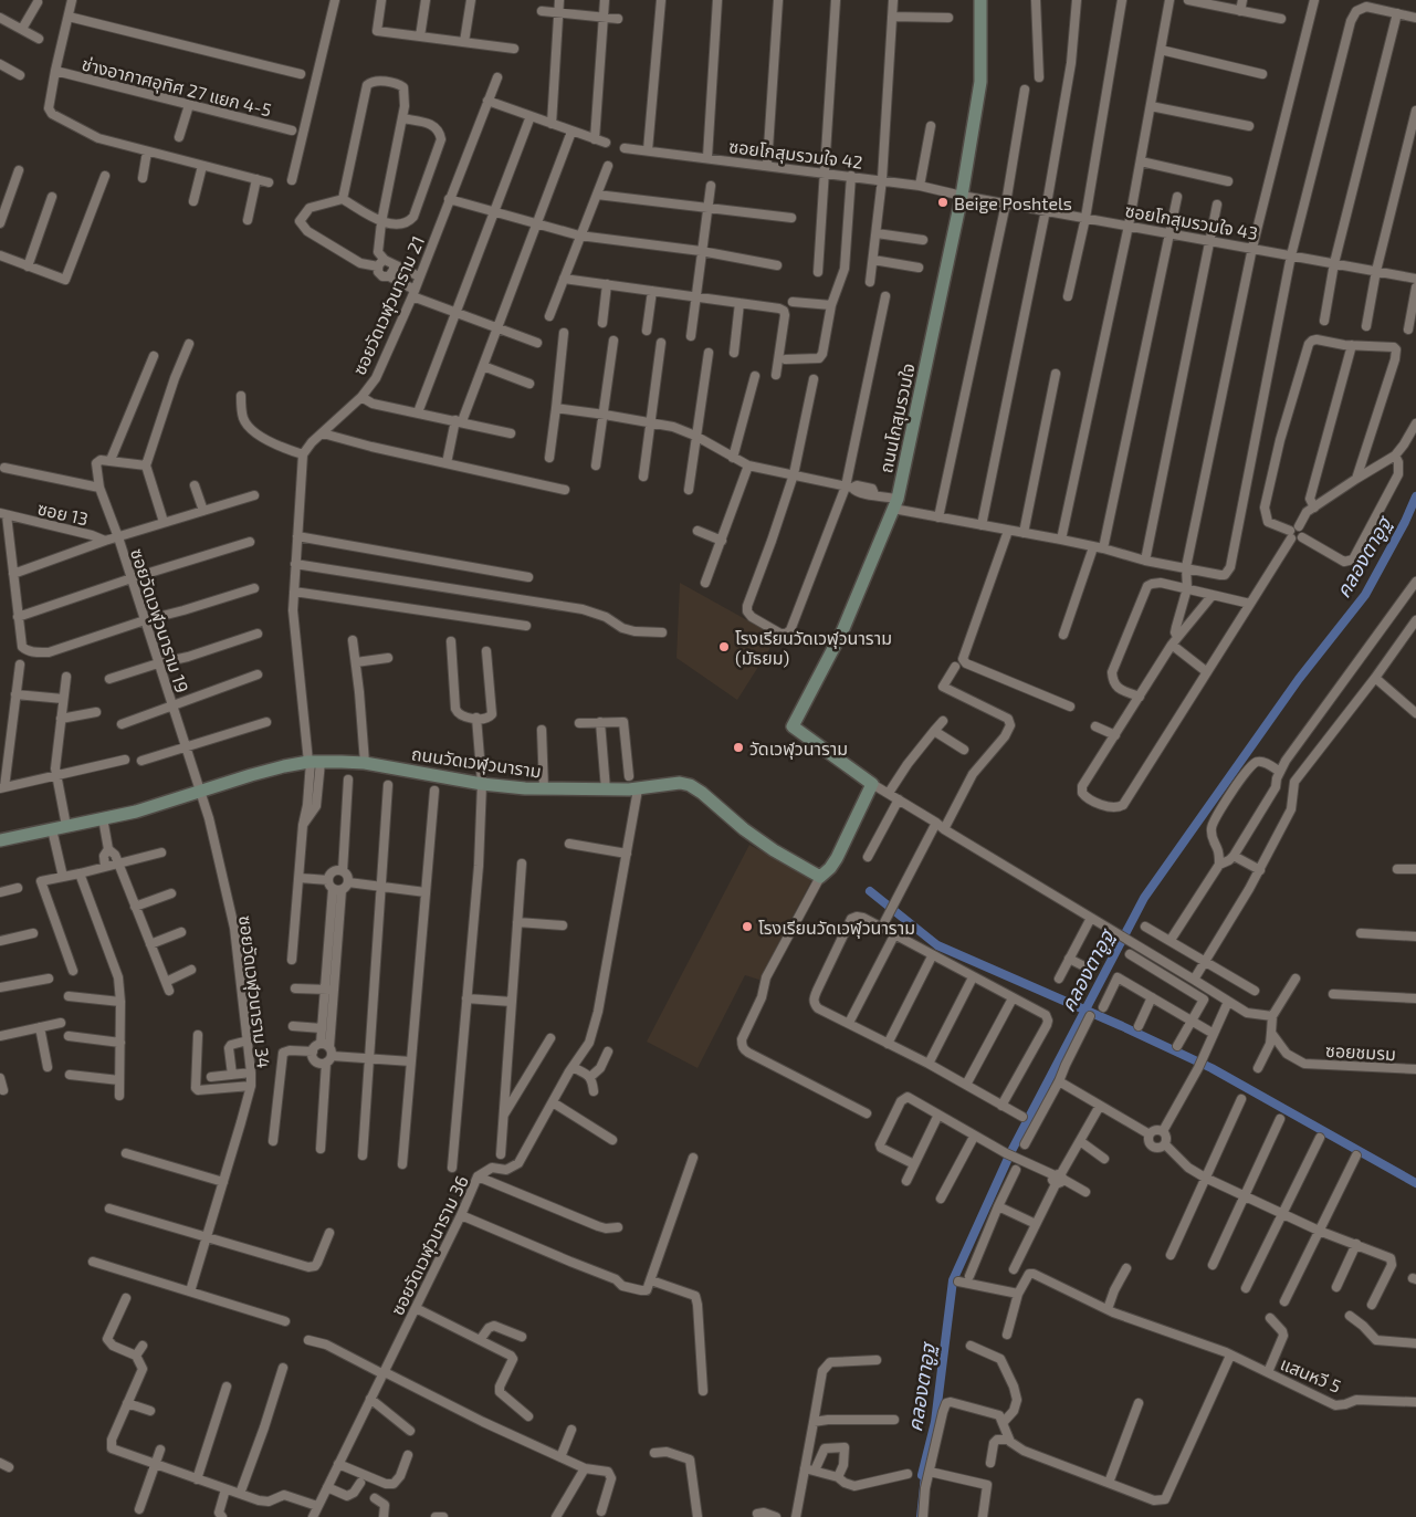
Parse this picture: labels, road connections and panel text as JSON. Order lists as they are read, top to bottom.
{
  "streets": {
    "street": [
      "ช่างอากาศอุทิศ 27 แยก 4-5",
      "ซอยโกสุมรวมใจ 42",
      "ซอยโกสุมรวมใจ 43",
      "ซอยวัดเวฬุวนาราม 21",
      "ถนนโกสุมรวมใจ",
      "ซอย 13",
      "ซอยวัดเวฬุวนาราม 19",
      "ถนนวัดเวฬุวนาราม",
      "ซอยวัดเวฬุวนาราม 34",
      "ซอยชมรม",
      "ซอยวัดเวฬุวนาราม 36",
      "แสนหวี 5"
    ]
  },
  "crossings": [
    ["ซอยโกสุมรวมใจ 42", "ซอยโกสุมรวมใจ 43"],
    ["ซอยโกสุมรวมใจ 42", "ถนนโกสุมรวมใจ"],
    ["ซอยโกสุมรวมใจ 43", "ถนนโกสุมรวมใจ"],
    ["ซอย 13", "ซอยวัดเวฬุวนาราม 19"],
    ["ซอยวัดเวฬุวนาราม 19", "ถนนวัดเวฬุวนาราม"],
    ["ซอยวัดเวฬุวนาราม 19", "ซอยวัดเวฬุวนาราม 34"],
    ["ถนนวัดเวฬุวนาราม", "ซอยวัดเวฬุวนาราม 34"],
    ["ถนนวัดเวฬุวนาราม", "ซอยวัดเวฬุวนาราม 36"]
  ],
  "water": ["คลองตาอูฐ"],
  "places": [
    "Beige Poshtels",
    "โรงเรียนวัดเวฬุวนาราม (มัธยม)",
    "วัดเวฬุวนาราม",
    "โรงเรียนวัดเวฬุวนาราม"
  ]
}
